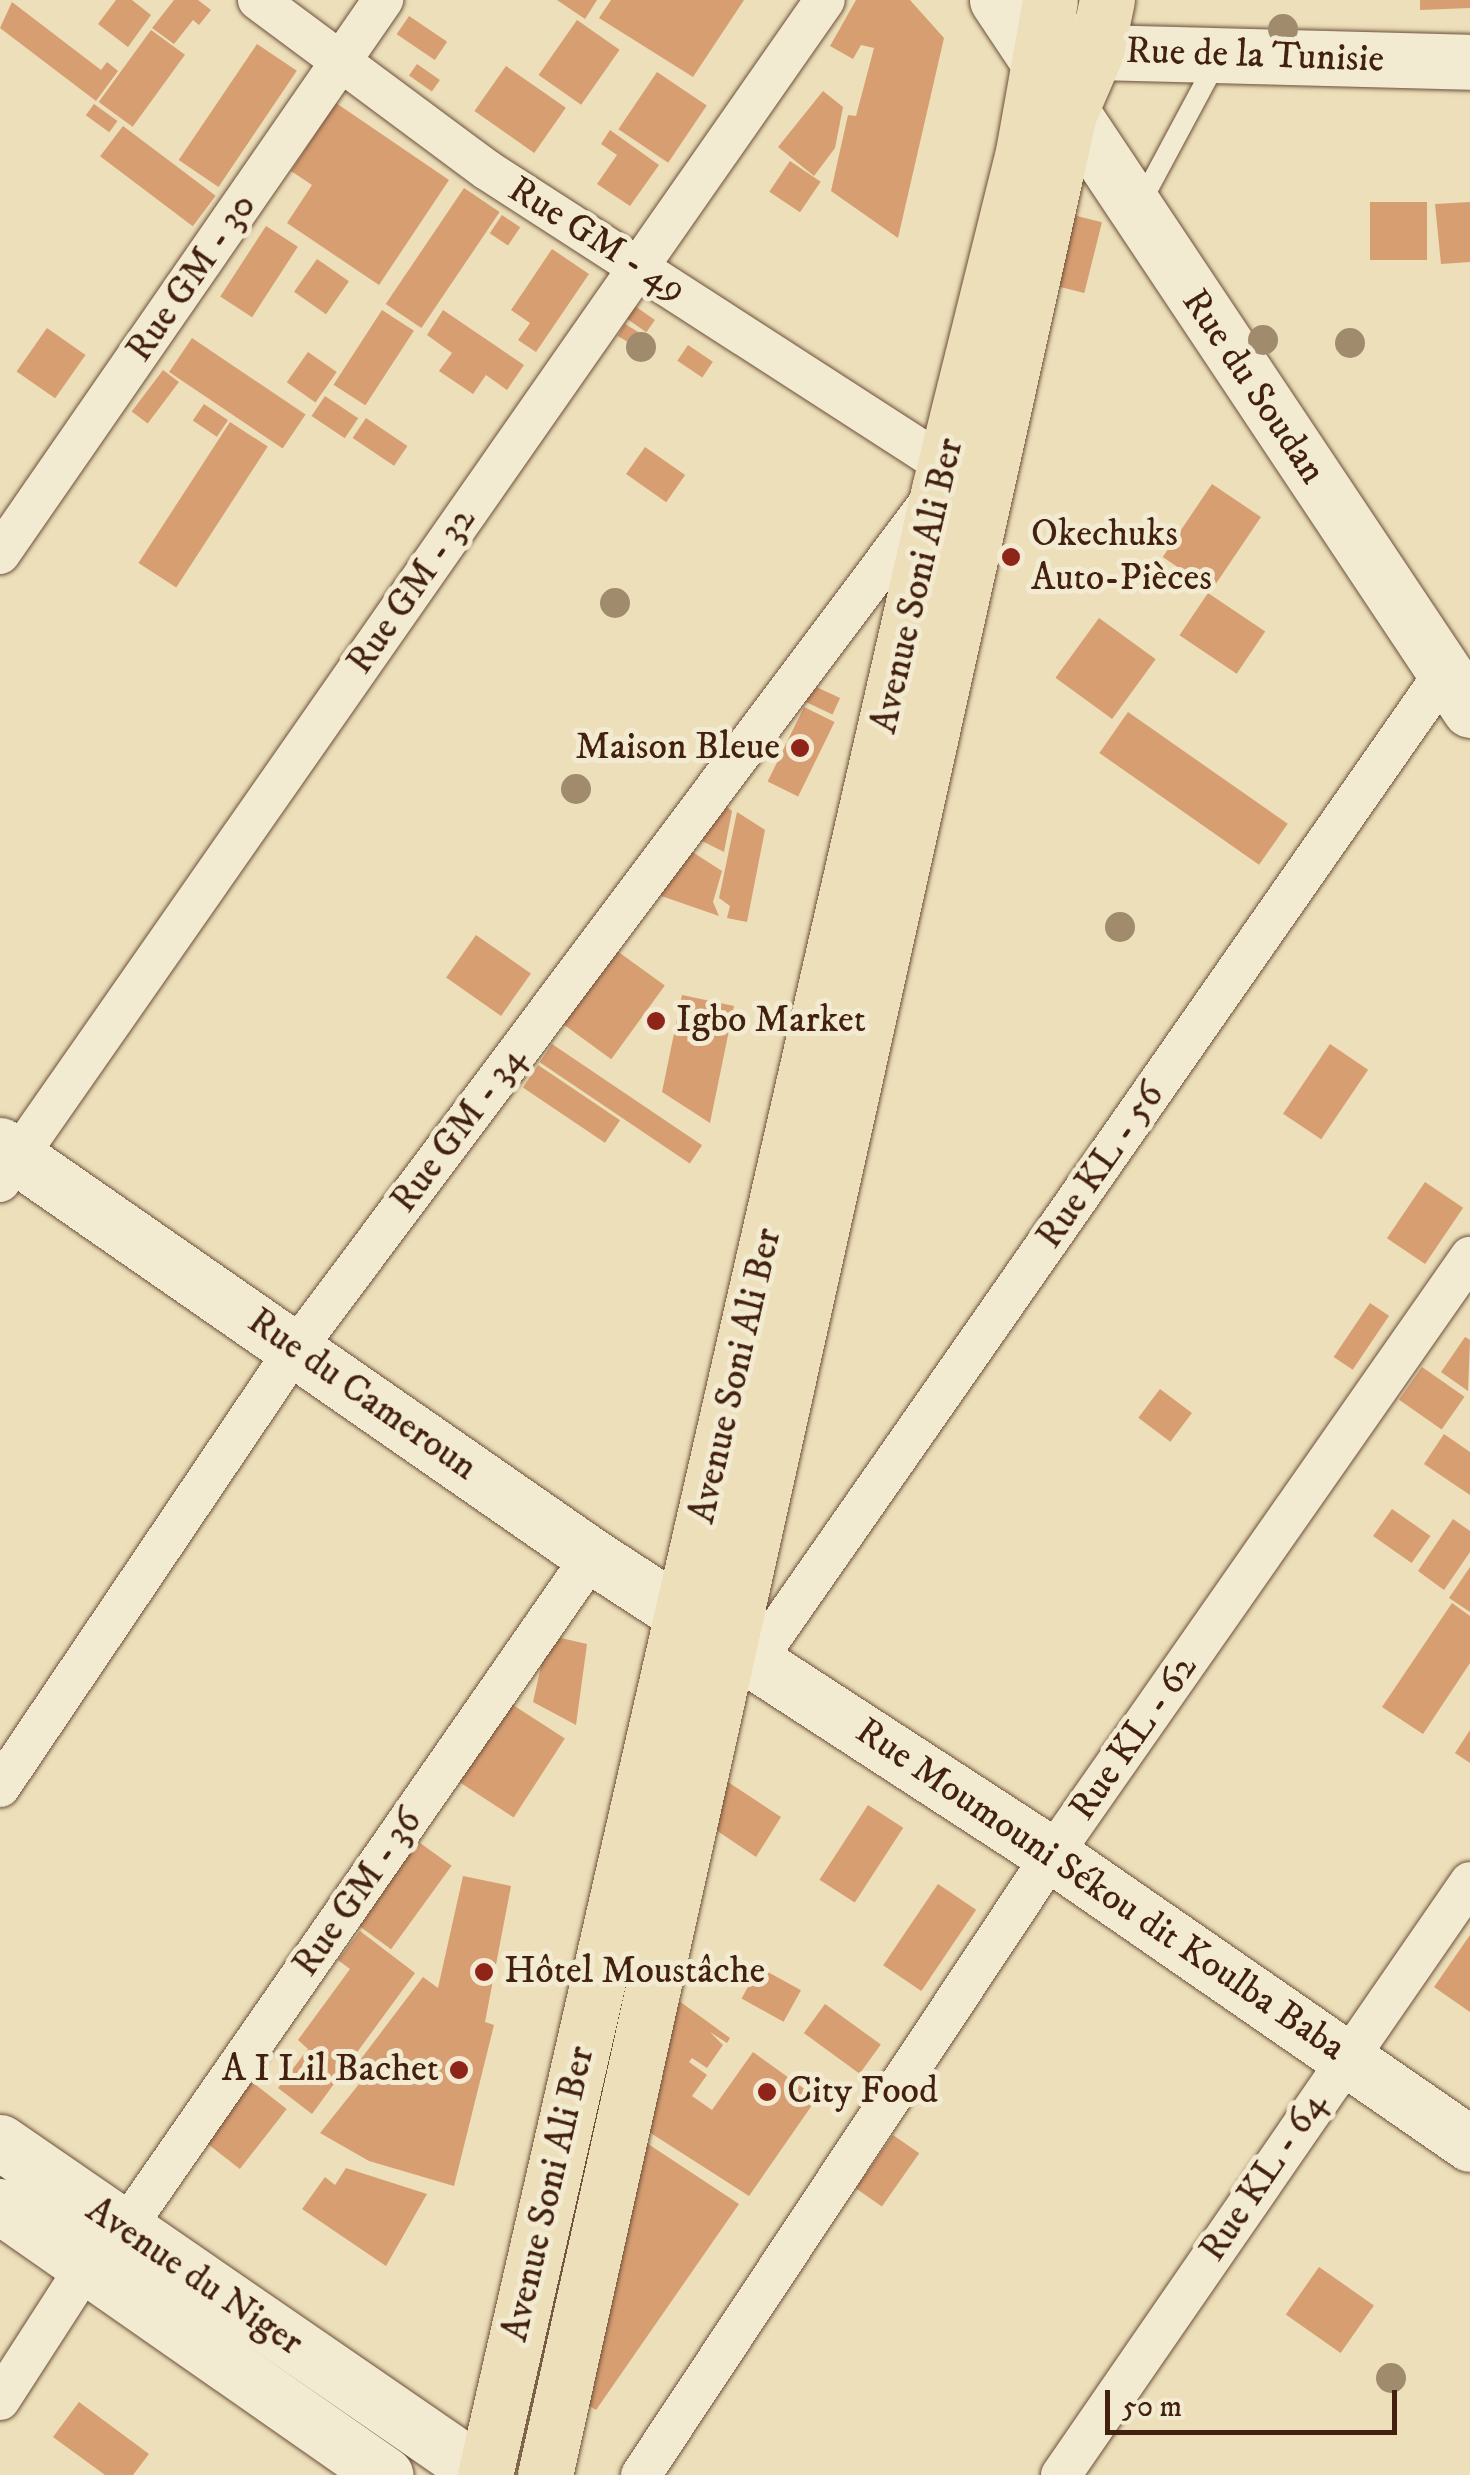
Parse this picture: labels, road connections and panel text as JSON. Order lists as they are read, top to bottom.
{
  "streets": {
    "main road": ["Avenue Soni Ali Ber"],
    "street": [
      "Rue de la Tunisie",
      "Rue GM - 49",
      "Rue GM - 30",
      "Rue du Soudan",
      "Rue GM - 32",
      "Rue GM - 34",
      "Rue KL - 56",
      "Rue du Cameroun",
      "Rue KL - 62",
      "Rue Moumouni Sékou dit Koulba Baba",
      "Rue GM - 36",
      "Rue KL - 64",
      "Avenue du Niger"
    ]
  },
  "crossings": [
    ["Rue de la Tunisie", "Rue du Soudan"],
    ["Rue GM - 49", "Rue GM - 30"],
    ["Rue GM - 49", "Avenue Soni Ali Ber"],
    ["Rue GM - 49", "Rue GM - 32"],
    ["Rue GM - 49", "Rue GM - 34"],
    ["Rue du Soudan", "Rue KL - 56"],
    ["Avenue Soni Ali Ber", "Rue GM - 34"],
    ["Avenue Soni Ali Ber", "Rue KL - 56"],
    ["Avenue Soni Ali Ber", "Rue du Cameroun"],
    ["Avenue Soni Ali Ber", "Rue Moumouni Sékou dit Koulba Baba"],
    ["Avenue Soni Ali Ber", "Avenue du Niger"],
    ["Rue GM - 32", "Rue du Cameroun"],
    ["Rue GM - 34", "Rue du Cameroun"],
    ["Rue KL - 56", "Rue du Cameroun"],
    ["Rue KL - 56", "Rue Moumouni Sékou dit Koulba Baba"],
    ["Rue du Cameroun", "Rue Moumouni Sékou dit Koulba Baba"],
    ["Rue du Cameroun", "Rue GM - 36"],
    ["Rue KL - 62", "Rue Moumouni Sékou dit Koulba Baba"],
    ["Rue Moumouni Sékou dit Koulba Baba", "Rue KL - 64"],
    ["Rue GM - 36", "Avenue du Niger"]
  ],
  "places": [
    "Okechuks Auto-Pièces",
    "Maison Bleue",
    "Igbo Market",
    "Hôtel Moustâche",
    "A I Lil Bachet",
    "City Food"
  ],
  "scale_bar": "50 m"
}
